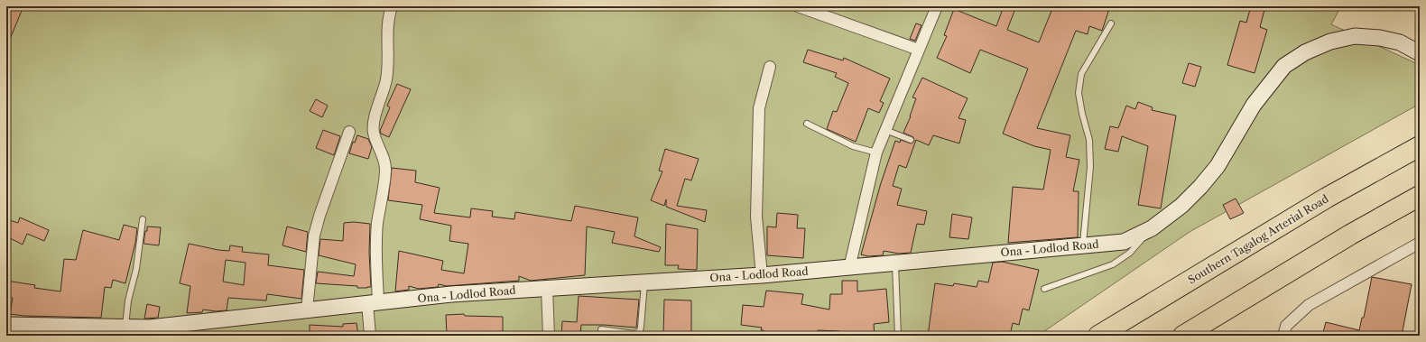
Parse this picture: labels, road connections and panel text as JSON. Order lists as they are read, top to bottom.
{
  "streets": {
    "highway": ["Southern Tagalog Arterial Road"],
    "main road": ["Ona - Lodlod Road"]
  }
}
